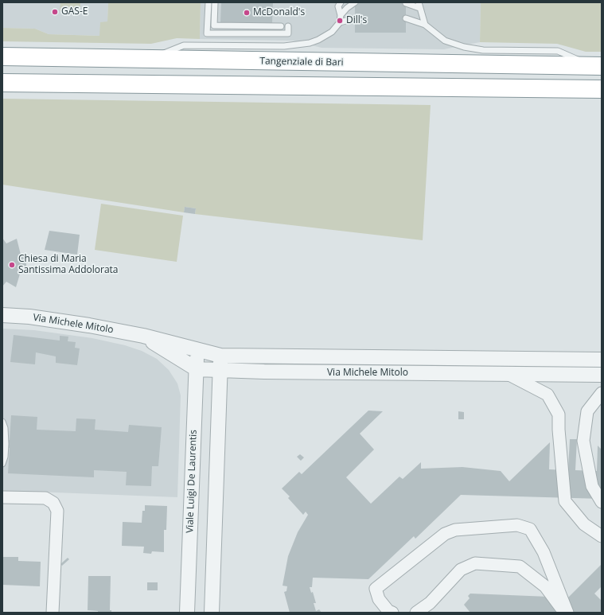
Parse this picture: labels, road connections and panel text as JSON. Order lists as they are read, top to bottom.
{
  "streets": {
    "highway": ["Tangenziale di Bari"],
    "street": ["Via Michele Mitolo", "Viale Luigi De Laurentis"]
  },
  "crossings": [
    ["Via Michele Mitolo", "Viale Luigi De Laurentis"]
  ],
  "places": [
    "GAS-E",
    "McDonald's",
    "Dill's",
    "Chiesa di Maria Santissima Addolorata"
  ]
}
